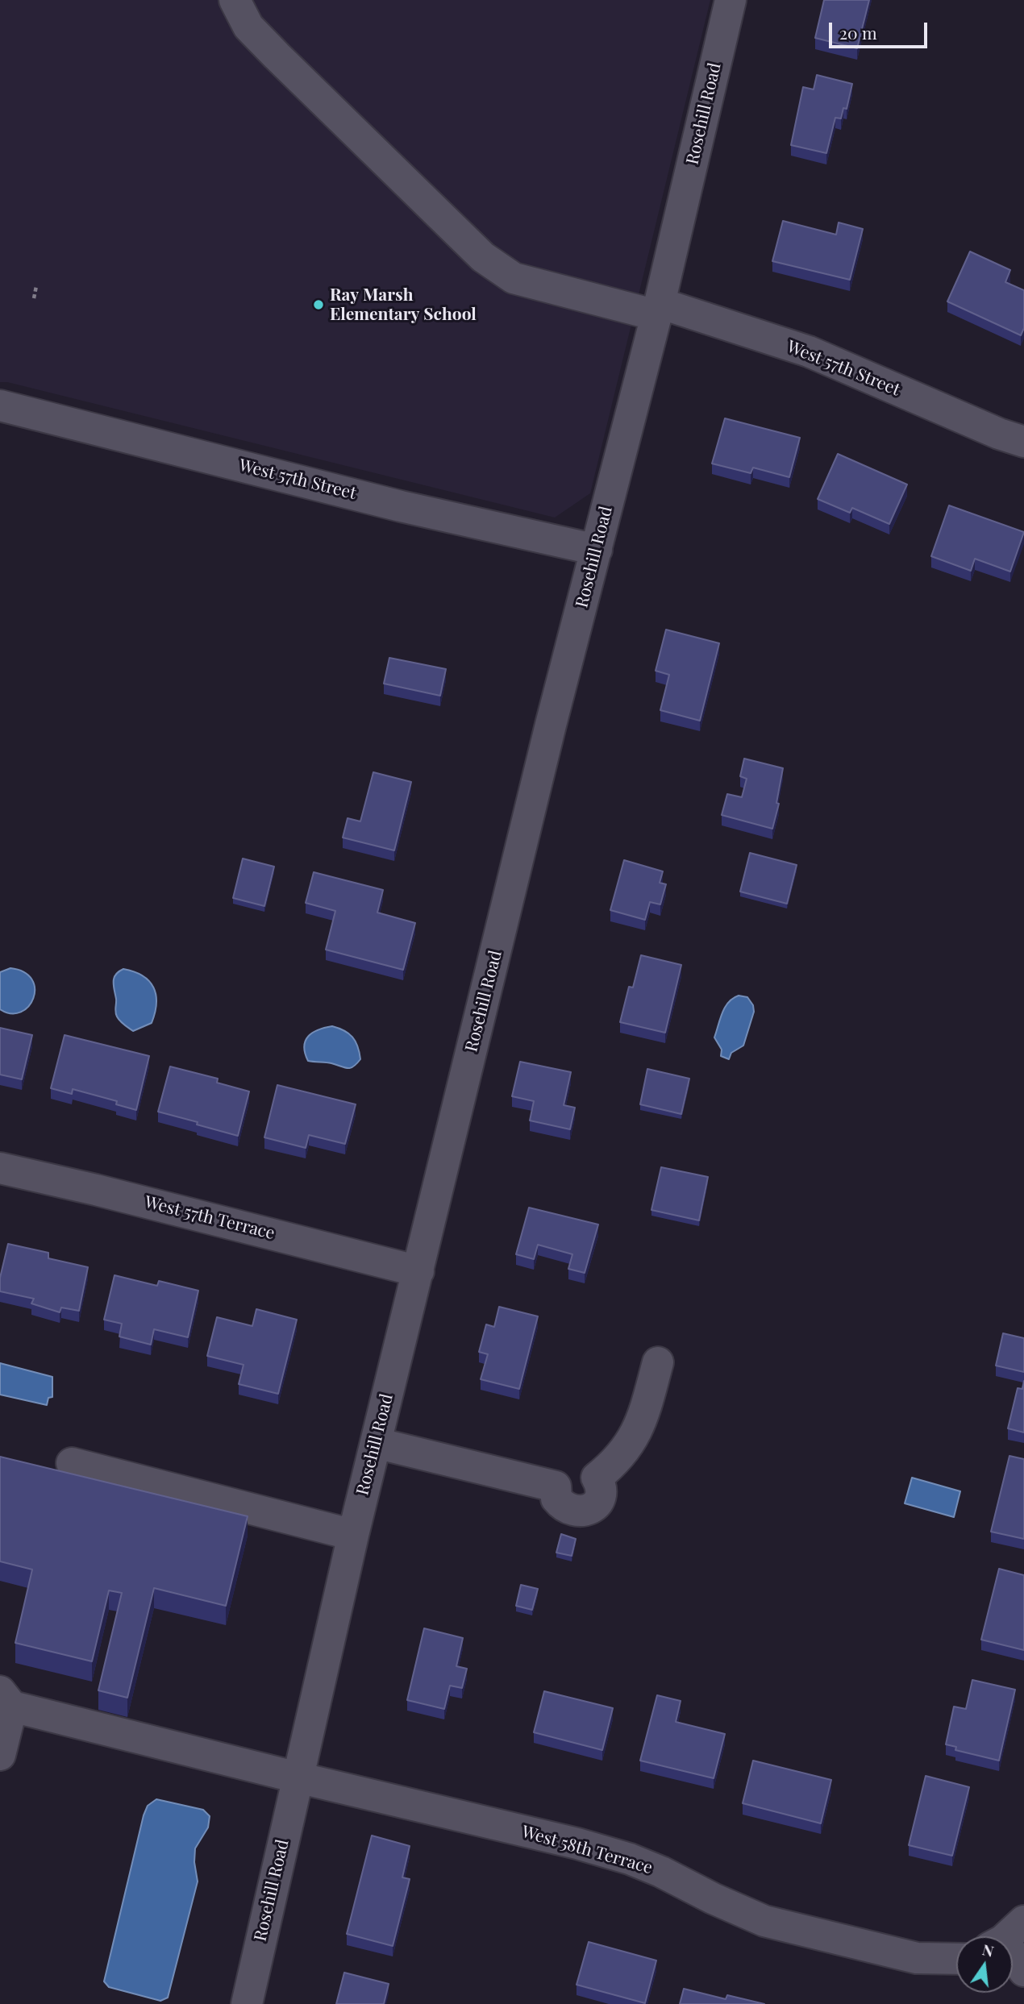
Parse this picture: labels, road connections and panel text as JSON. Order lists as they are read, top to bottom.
{
  "streets": {
    "street": [
      "Rosehill Road",
      "West 57th Street",
      "West 57th Terrace",
      "West 58th Terrace"
    ]
  },
  "crossings": [
    ["Rosehill Road", "West 57th Street"],
    ["Rosehill Road", "West 57th Terrace"],
    ["Rosehill Road", "West 58th Terrace"]
  ],
  "places": ["Ray Marsh Elementary School"],
  "scale_bar": "20 m",
  "north": "top"
}
